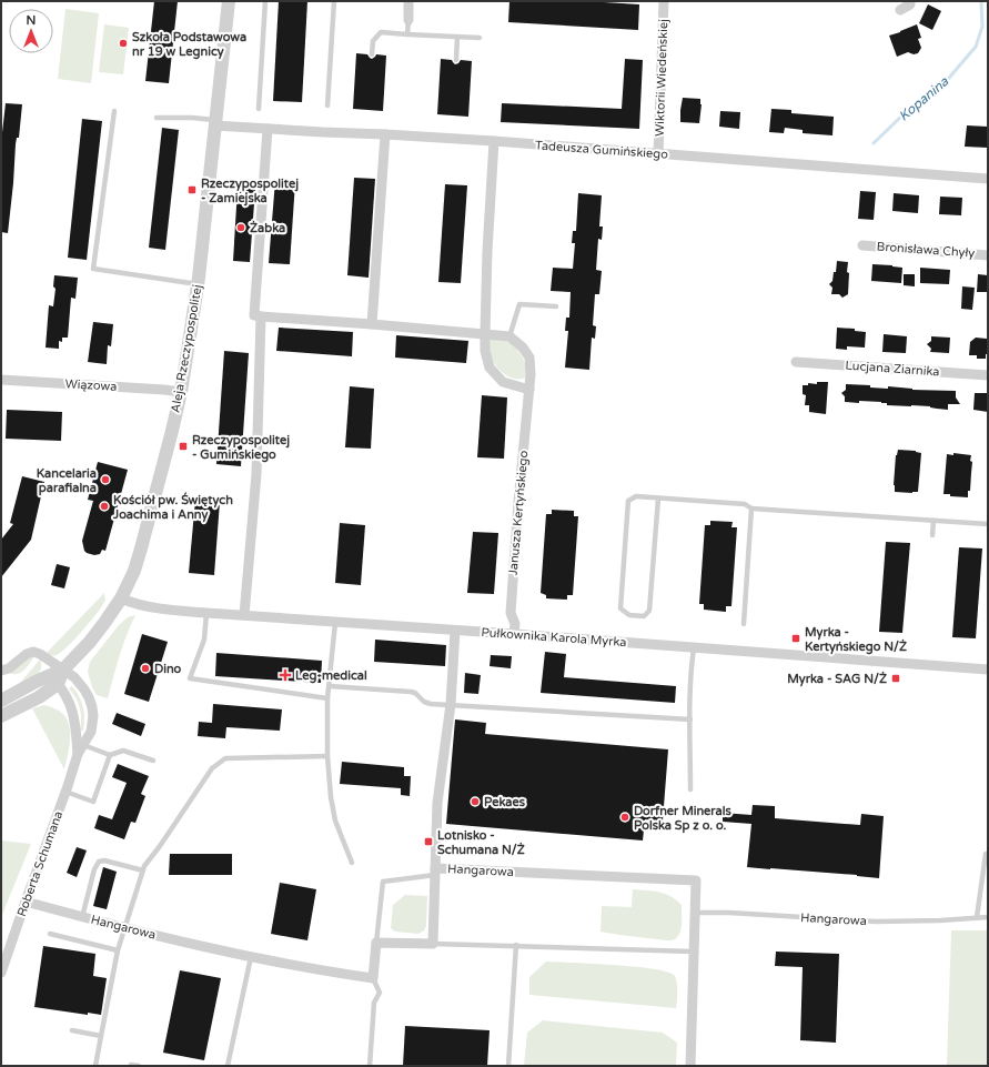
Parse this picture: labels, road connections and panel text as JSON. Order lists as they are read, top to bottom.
{
  "streets": {
    "street": [
      "Wiktorii Wiedeńskiej",
      "Tadeusza Gumińskiego",
      "Bronisława Chyły",
      "Aleja Rzeczypospolitej",
      "Lucjana Ziarnika",
      "Wiązowa",
      "Janusza Kertyńskiego",
      "Pułkownika Karola Myrka",
      "Roberta Schumana",
      "Hangarowa"
    ]
  },
  "crossings": [
    ["Wiktorii Wiedeńskiej", "Tadeusza Gumińskiego"],
    ["Tadeusza Gumińskiego", "Aleja Rzeczypospolitej"],
    ["Aleja Rzeczypospolitej", "Wiązowa"],
    ["Aleja Rzeczypospolitej", "Pułkownika Karola Myrka"],
    ["Aleja Rzeczypospolitej", "Roberta Schumana"],
    ["Janusza Kertyńskiego", "Pułkownika Karola Myrka"],
    ["Roberta Schumana", "Hangarowa"]
  ],
  "water": ["Kopanina"],
  "places": {
    "other": [
      "Szkoła Podstawowa nr 19 w Legnicy",
      "Żabka",
      "Kancelaria parafialna",
      "Kościół pw. Świętych Joachima i Anny",
      "Dino",
      "Pekaes",
      "Dorfner Minerals Polska Sp z o. o."
    ],
    "transit": [
      "Rzeczypospolitej - Zamiejska",
      "Rzeczypospolitej - Gumińskiego",
      "Myrka - Kertyńskiego N/Ż",
      "Myrka - SAG N/Ż",
      "Lotnisko - Schumana N/Ż"
    ],
    "health": ["Leg-medical"]
  },
  "north": "top"
}
